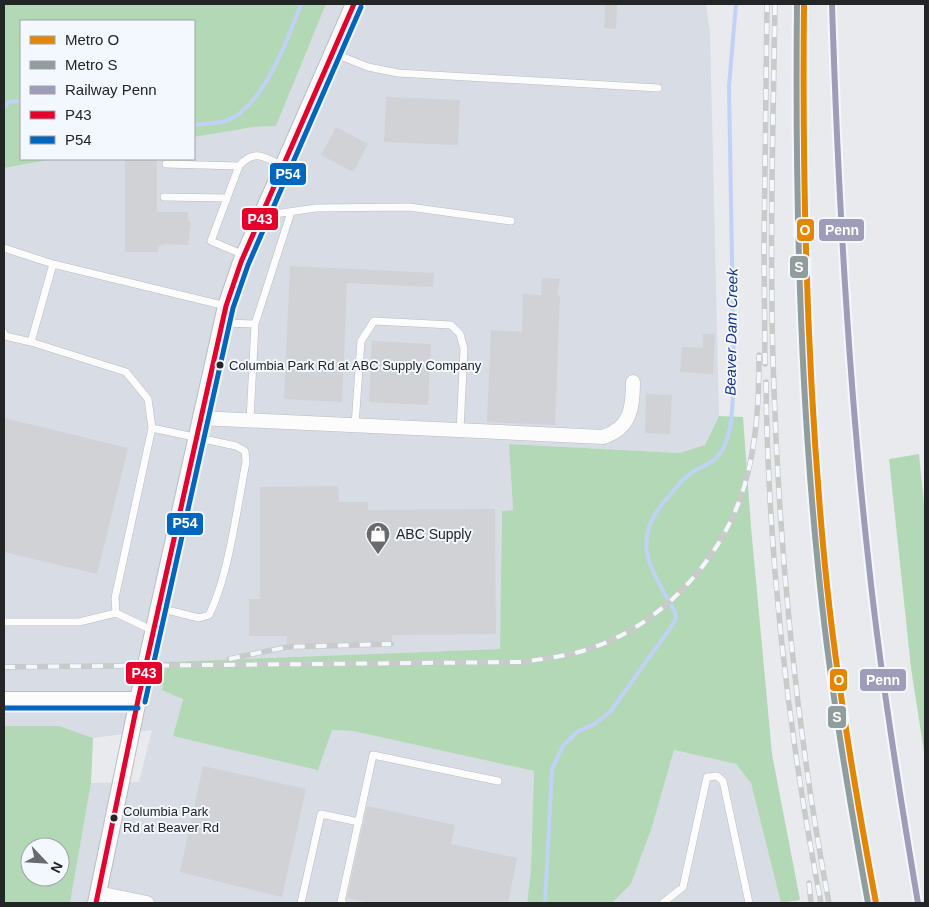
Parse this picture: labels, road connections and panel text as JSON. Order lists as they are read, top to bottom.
{
  "water": ["Beaver Dam Creek"],
  "places": {
    "other": ["Columbia Park Rd at ABC Supply Company", "Columbia Park Rd at Beaver Rd"],
    "shop": ["ABC Supply"]
  },
  "lines": [
    "metro line O",
    "metro line S",
    "rail line Penn",
    "transit line P43",
    "transit line P54"
  ],
  "legend": [
    "Metro O",
    "Metro S",
    "Railway Penn",
    "P43",
    "P54"
  ],
  "north": "bottom right"
}
